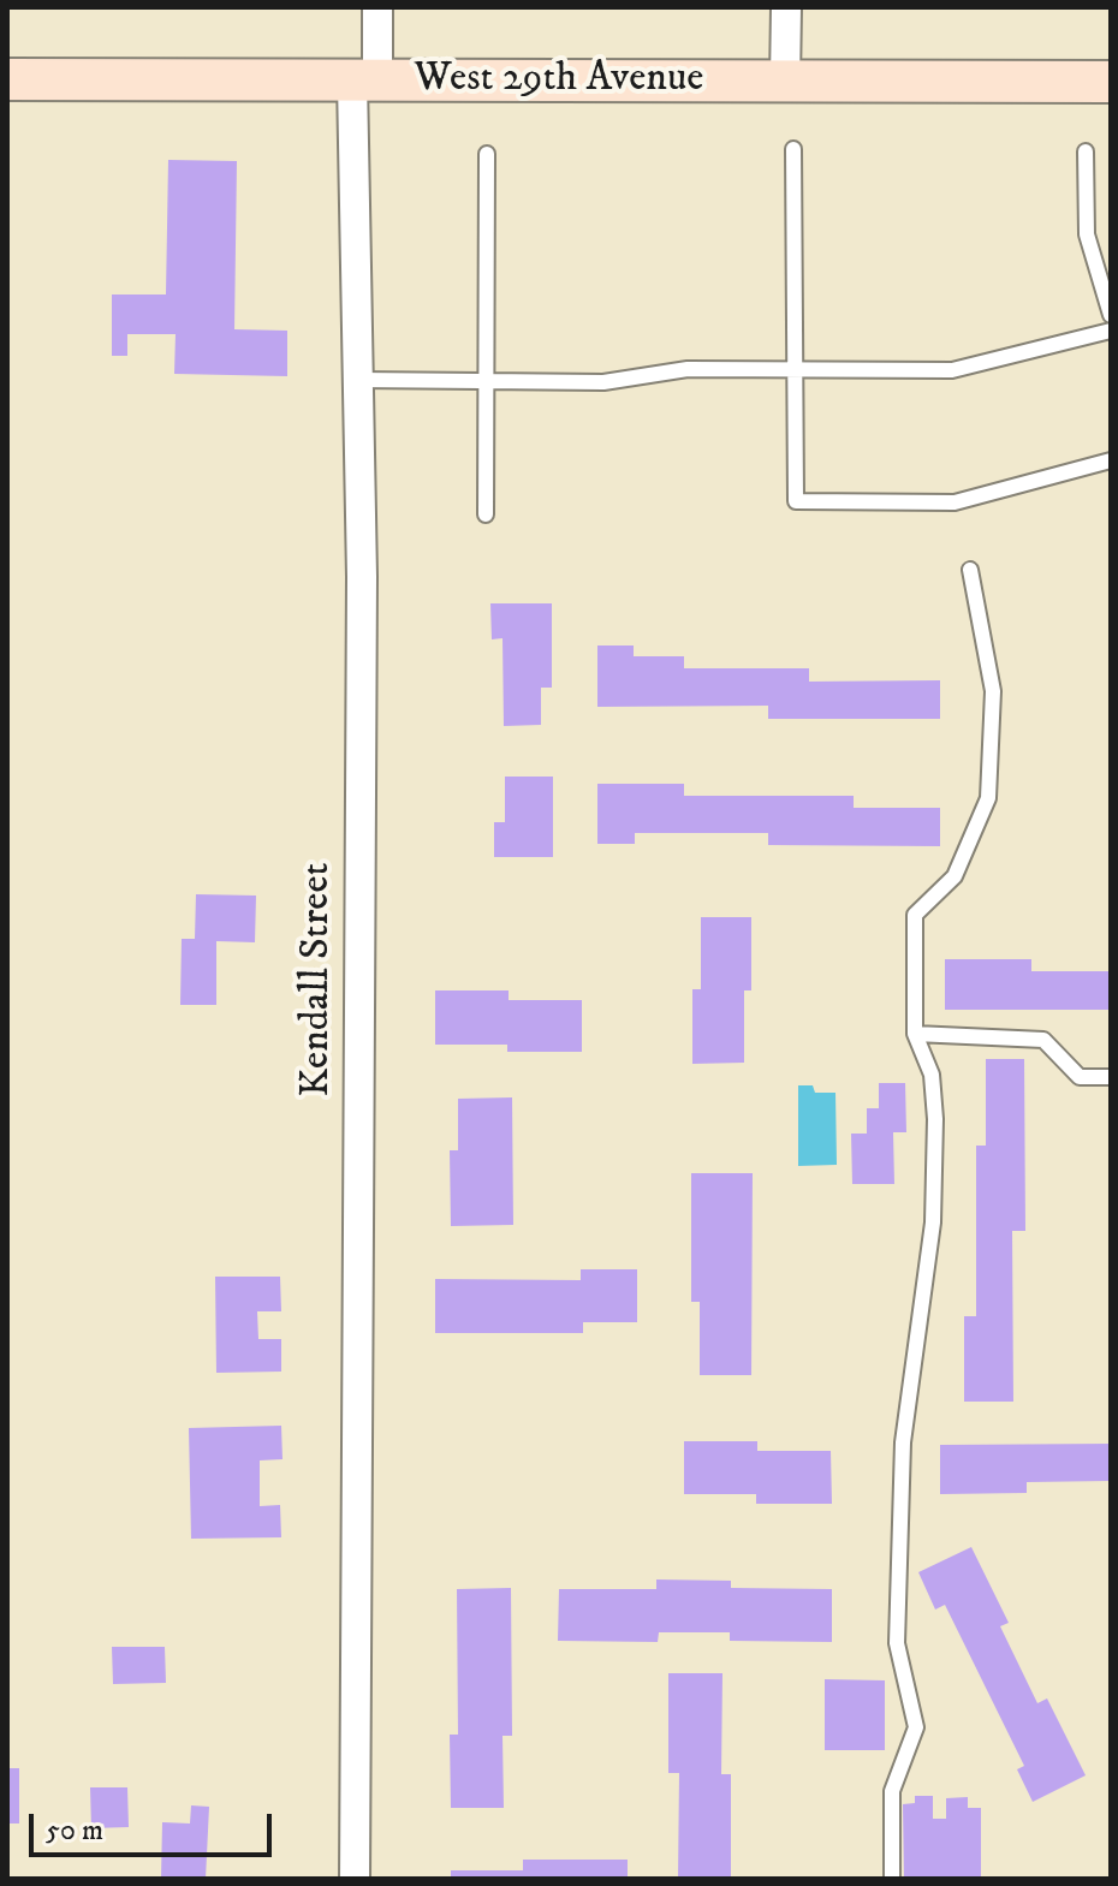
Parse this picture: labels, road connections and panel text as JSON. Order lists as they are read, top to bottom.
{
  "streets": {
    "street": ["West 29th Avenue", "Kendall Street"]
  },
  "crossings": [
    ["West 29th Avenue", "Kendall Street"]
  ],
  "scale_bar": "50 m"
}
